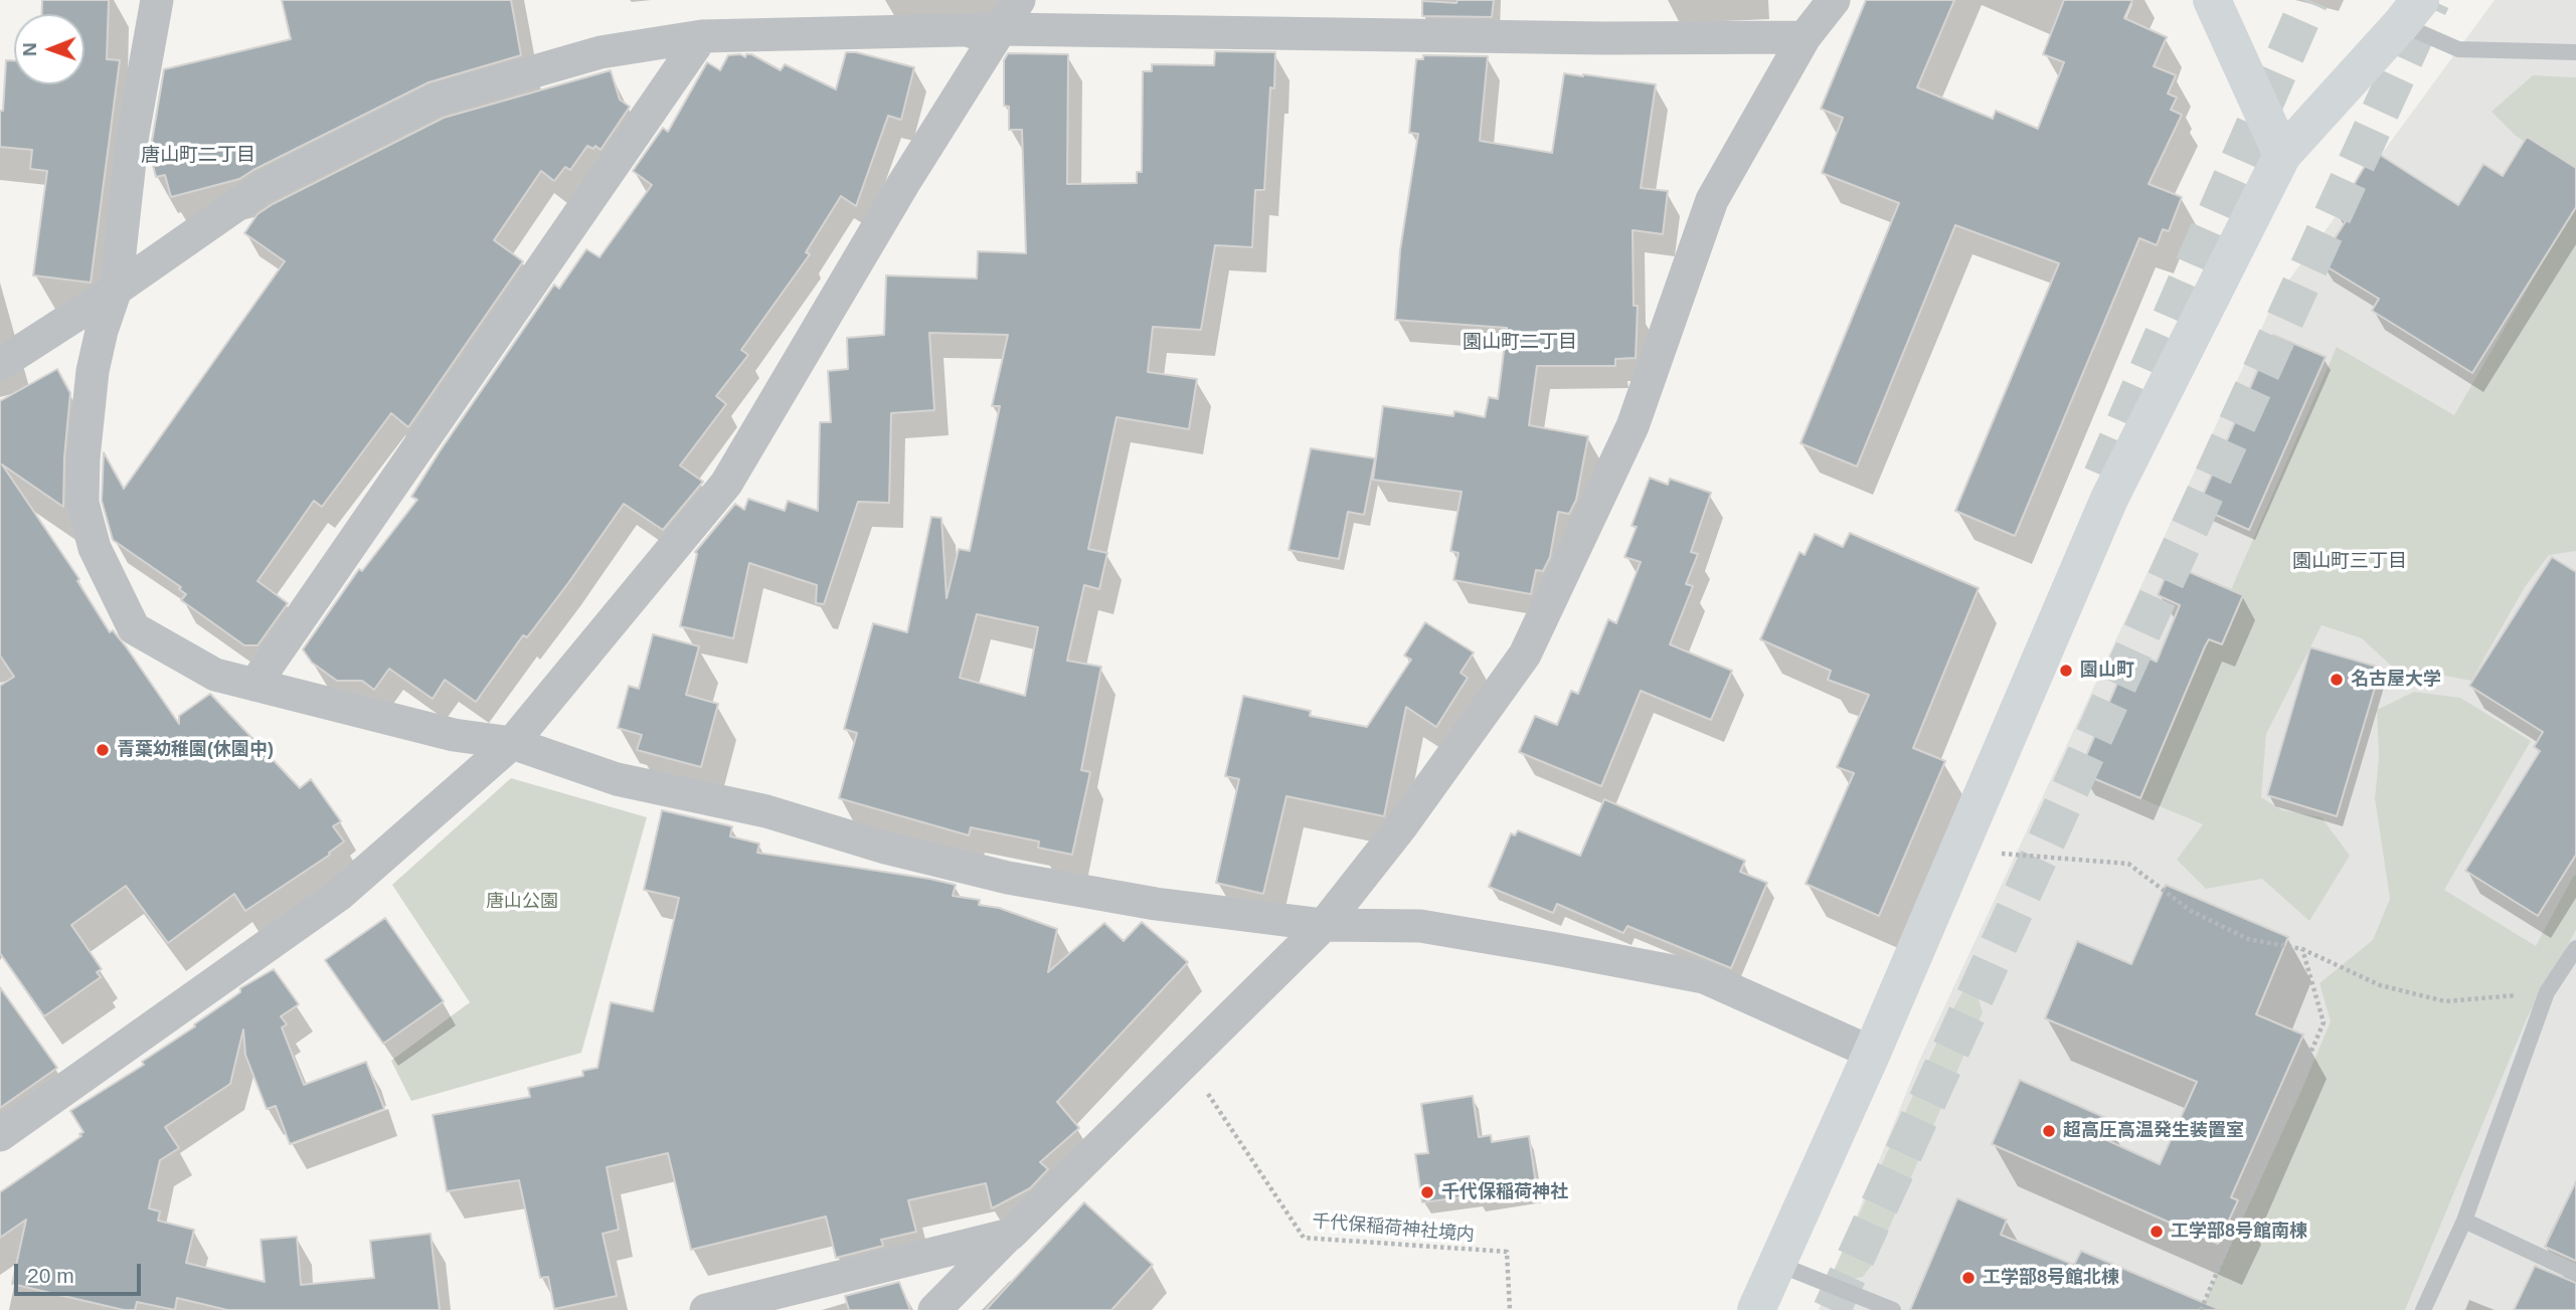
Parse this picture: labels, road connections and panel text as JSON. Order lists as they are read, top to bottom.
{
  "streets": {
    "path": ["千代保稲荷神社境内"]
  },
  "districts": ["唐山町二丁目", "園山町二丁目", "園山町三丁目"],
  "parks": ["唐山公園"],
  "places": [
    "園山町",
    "名古屋大学",
    "青葉幼稚園(休園中)",
    "超高圧高温発生装置室",
    "千代保稲荷神社",
    "工学部8号館南棟",
    "工学部8号館北棟"
  ],
  "scale_bar": "20 m",
  "north": "left"
}
